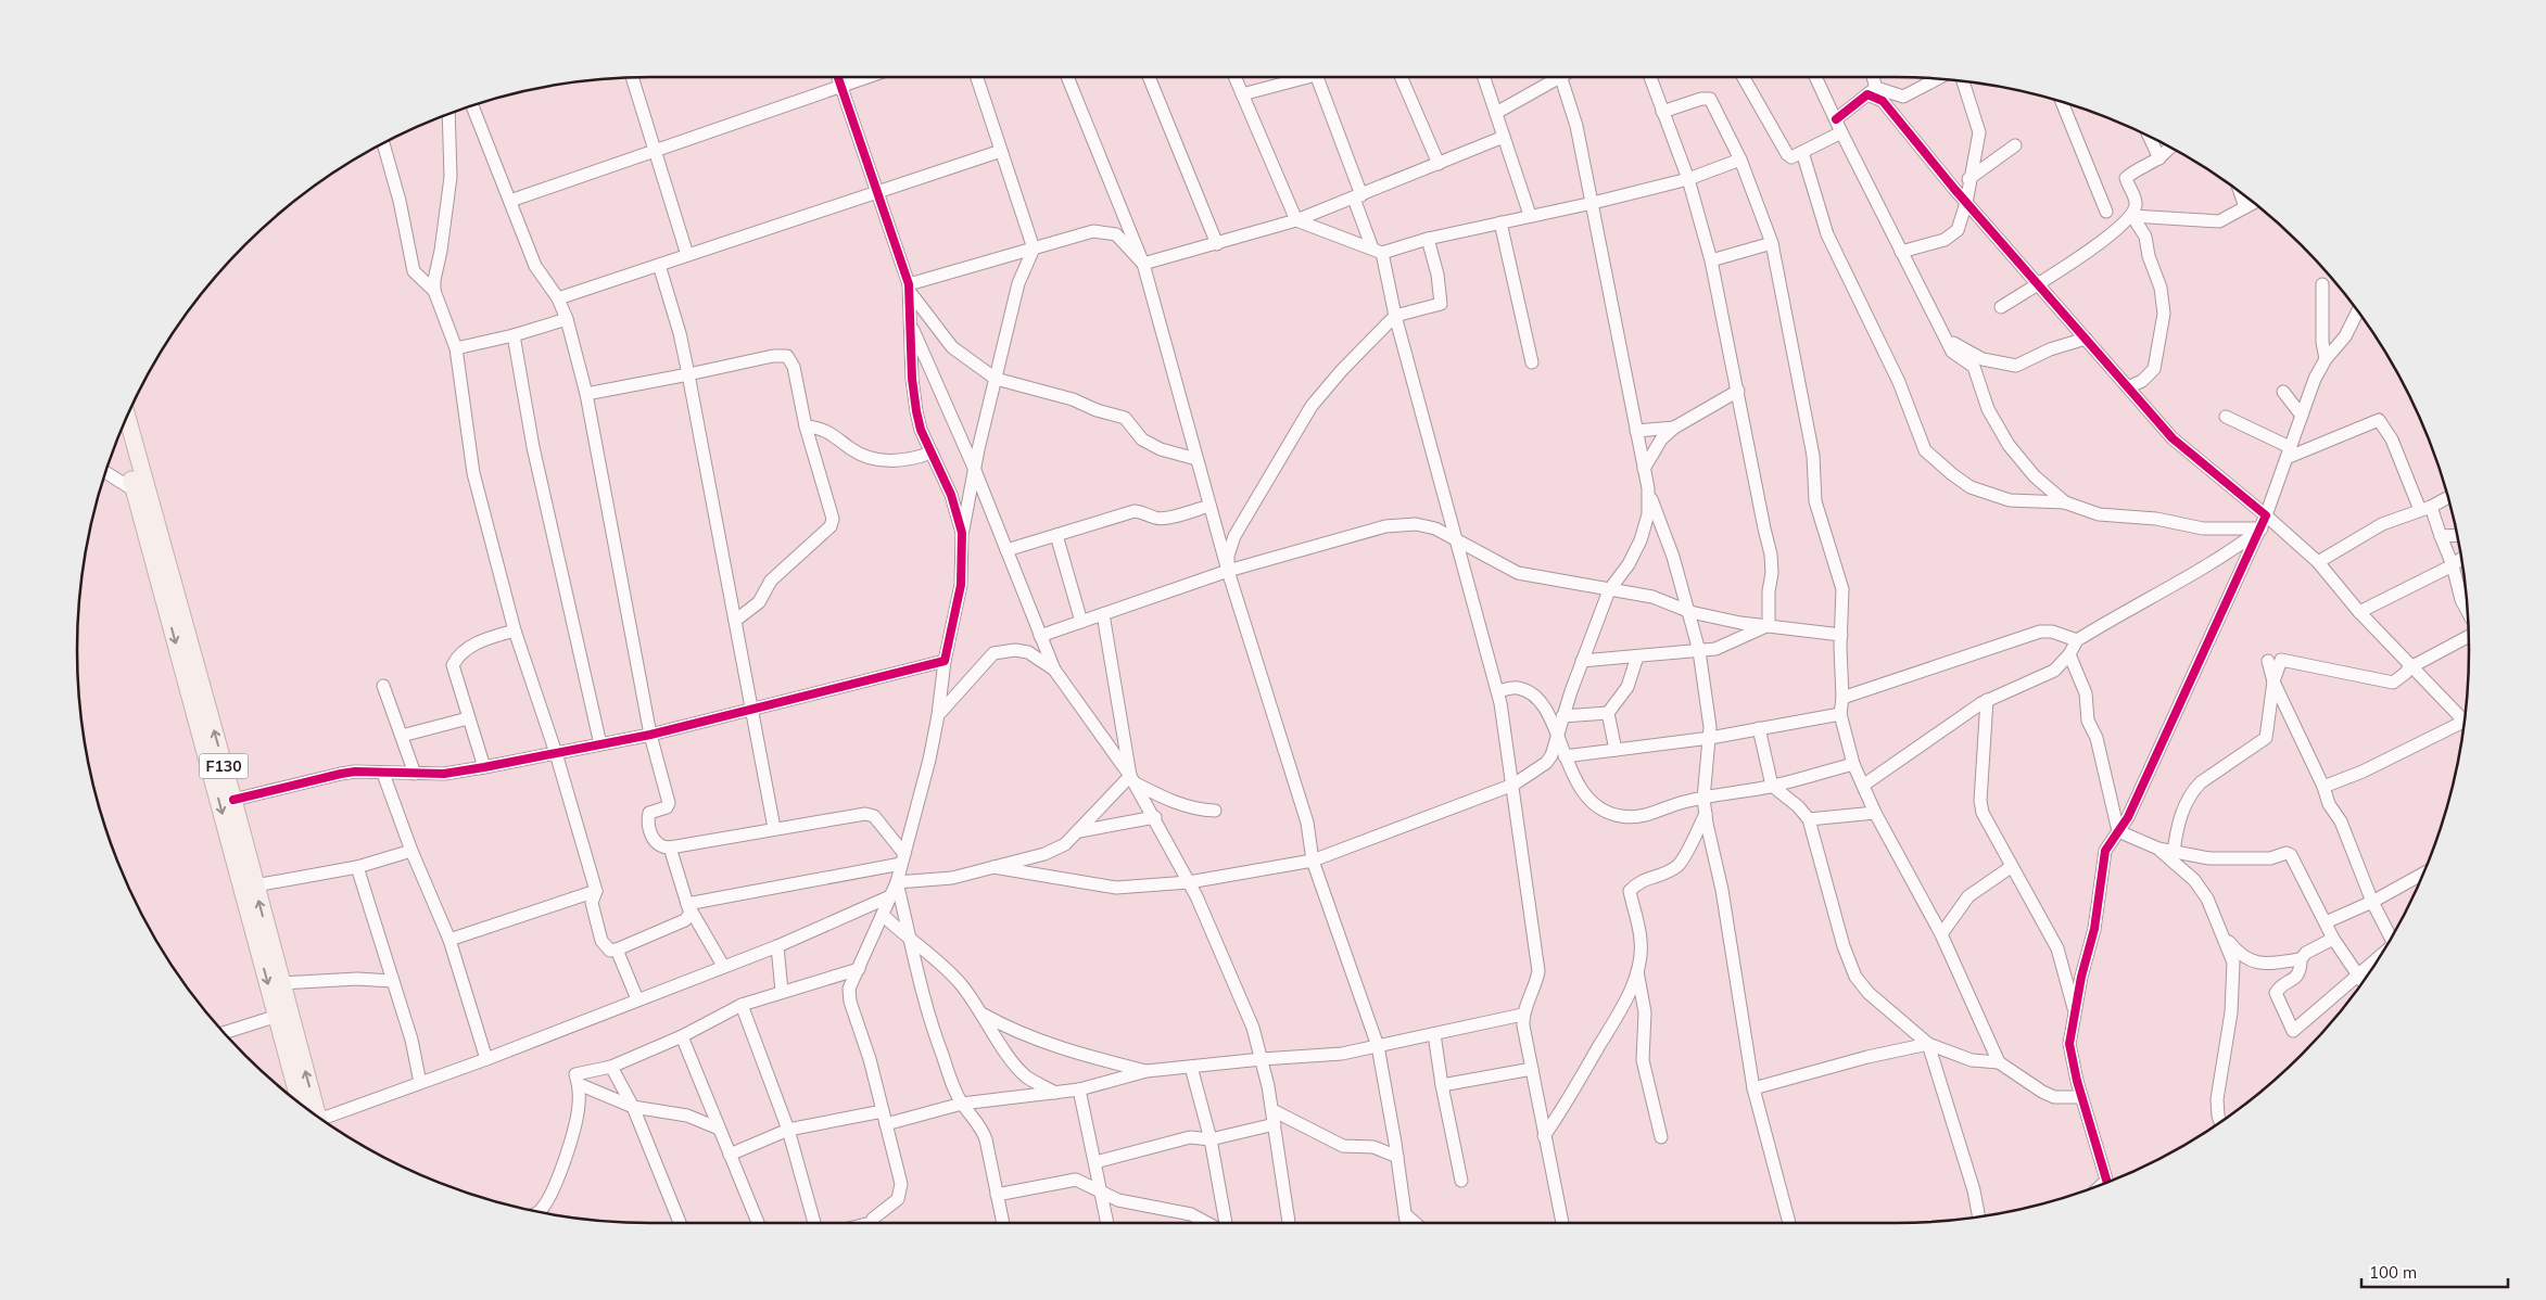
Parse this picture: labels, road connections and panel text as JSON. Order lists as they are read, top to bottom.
{
  "streets": {
    "main road": ["F130"]
  },
  "scale_bar": "100 m"
}
